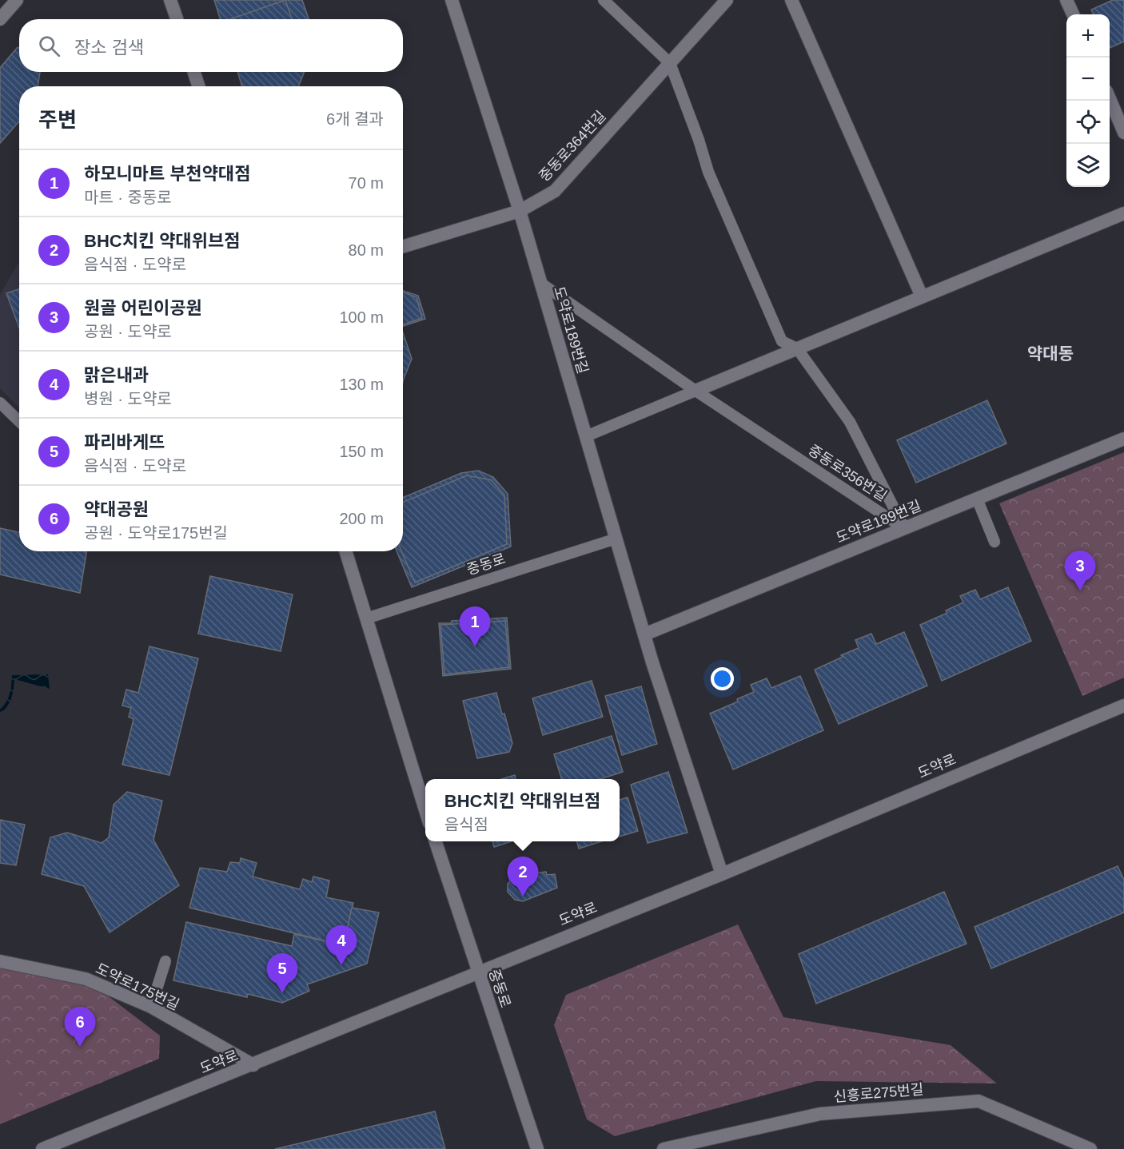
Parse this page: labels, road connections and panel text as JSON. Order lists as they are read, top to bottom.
{
  "streets": {
    "street": [
      "중동로364번길",
      "도약로189번길",
      "중동로",
      "도약로",
      "도약로175번길",
      "신흥로275번길"
    ],
    "lane": ["중동로356번길"]
  },
  "crossings": [
    ["중동로364번길", "도약로189번길"],
    ["도약로189번길", "중동로356번길"],
    ["도약로189번길", "중동로"],
    ["도약로189번길", "도약로"],
    ["중동로", "도약로"],
    ["도약로", "도약로175번길"]
  ],
  "districts": ["약대동"],
  "page": {
    "map_buttons": ["+", "−"],
    "search": "장소 검색",
    "heading": ["주변", "6개 결과"],
    "list": [
      {
        "mark": "1",
        "name": "하모니마트 부천약대점",
        "note": "마트 · 중동로",
        "value": "70 m"
      },
      {
        "mark": "2",
        "name": "BHC치킨 약대위브점",
        "note": "음식점 · 도약로",
        "value": "80 m"
      },
      {
        "mark": "3",
        "name": "원골 어린이공원",
        "note": "공원 · 도약로",
        "value": "100 m"
      },
      {
        "mark": "4",
        "name": "맑은내과",
        "note": "병원 · 도약로",
        "value": "130 m"
      },
      {
        "mark": "5",
        "name": "파리바게뜨",
        "note": "음식점 · 도약로",
        "value": "150 m"
      },
      {
        "mark": "6",
        "name": "약대공원",
        "note": "공원 · 도약로175번길",
        "value": "200 m"
      }
    ],
    "pins": [
      "3",
      "1",
      "2",
      "4",
      "5",
      "6"
    ],
    "popup": ["BHC치킨 약대위브점", "음식점"]
  }
}
